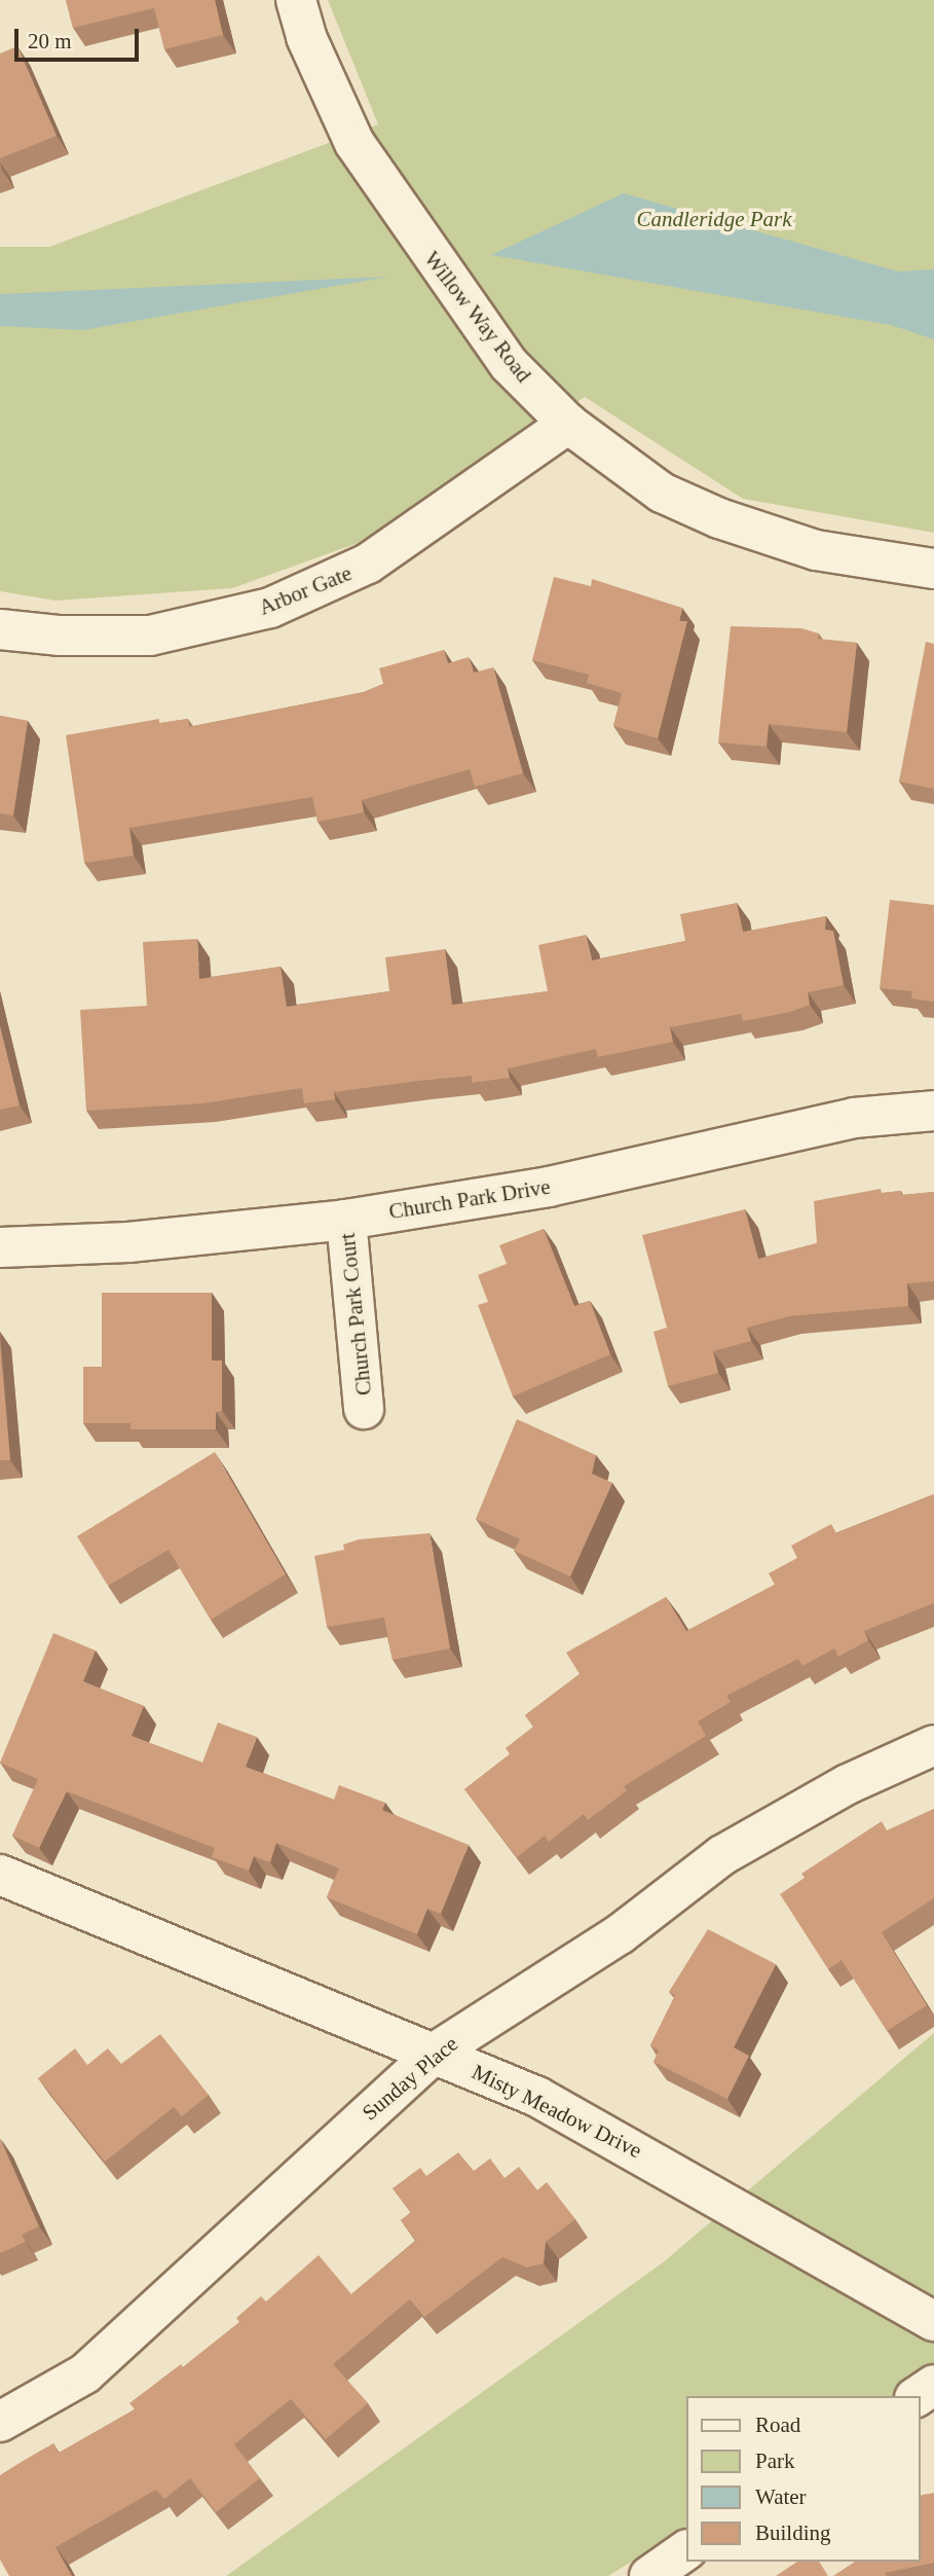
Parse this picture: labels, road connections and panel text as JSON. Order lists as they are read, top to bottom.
{
  "streets": {
    "street": [
      "Willow Way Road",
      "Arbor Gate",
      "Church Park Drive",
      "Church Park Court",
      "Sunday Place",
      "Misty Meadow Drive"
    ]
  },
  "crossings": [
    ["Willow Way Road", "Arbor Gate"],
    ["Church Park Drive", "Church Park Court"],
    ["Sunday Place", "Misty Meadow Drive"]
  ],
  "parks": ["Candleridge Park"],
  "legend": [
    "Road",
    "Park",
    "Water",
    "Building"
  ],
  "scale_bar": "20 m"
}
